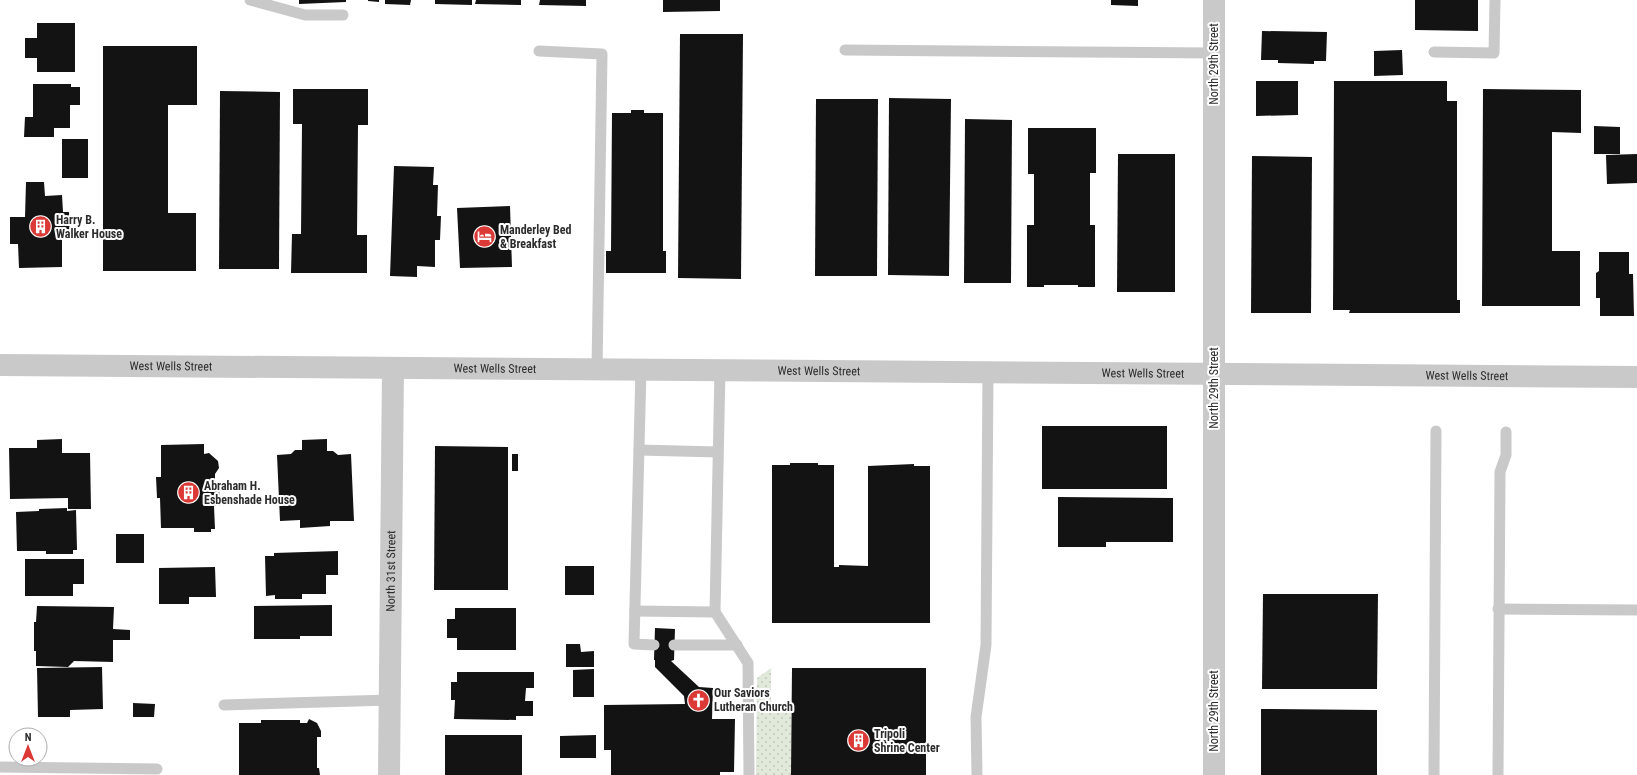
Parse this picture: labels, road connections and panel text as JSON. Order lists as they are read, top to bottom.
{
  "streets": {
    "street": ["North 29th Street", "West Wells Street", "North 31st Street"]
  },
  "crossings": [
    ["North 29th Street", "West Wells Street"],
    ["West Wells Street", "North 31st Street"]
  ],
  "places": {
    "building": ["Harry B. Walker House", "Abraham H. Esbenshade House", "Tripoli Shrine Center"],
    "hotel": ["Manderley Bed & Breakfast"],
    "church": ["Our Saviors Lutheran Church"]
  },
  "north": "top"
}
